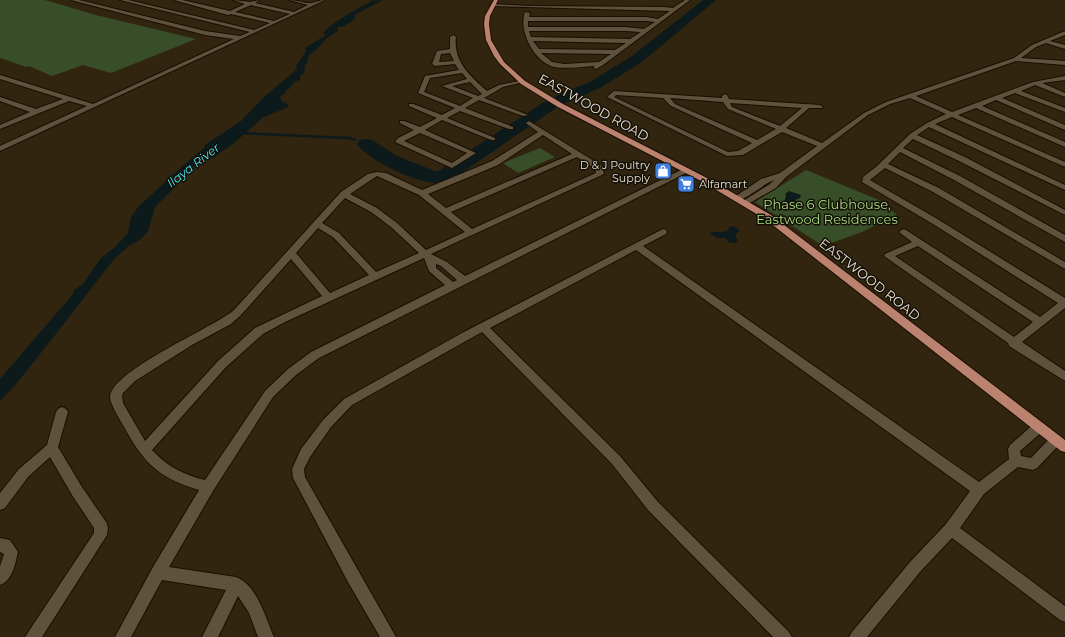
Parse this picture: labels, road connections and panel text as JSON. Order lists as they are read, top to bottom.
{
  "streets": {
    "main road": ["EASTWOOD ROAD"]
  },
  "water": ["Ilaya River"],
  "parks": ["Phase 6 Clubhouse, Eastwood Residences"],
  "places": {
    "shop": ["D & J Poultry Supply"],
    "supermarket": ["Alfamart"]
  }
}
